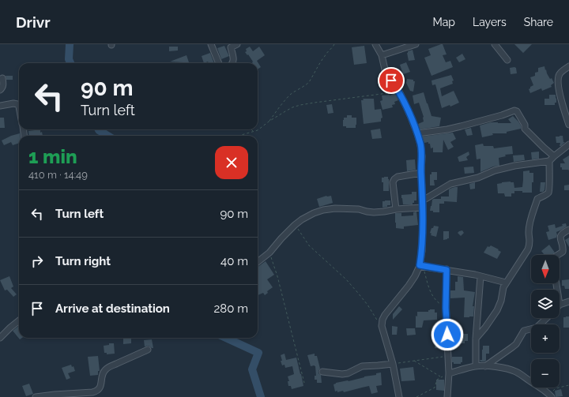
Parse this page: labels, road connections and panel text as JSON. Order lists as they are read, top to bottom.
{
  "north": "bottom",
  "page": {
    "header": "Drivr",
    "nav": ["Map", "Layers", "Share"],
    "turn": ["90 m", "Turn left"],
    "heading": ["1 min", "410 m · 14:49"],
    "list": [
      {
        "name": "Turn left",
        "value": "90 m"
      },
      {
        "name": "Turn right",
        "value": "40 m"
      },
      {
        "name": "Arrive at destination",
        "value": "280 m"
      }
    ],
    "map_buttons": ["+", "−"]
  }
}
